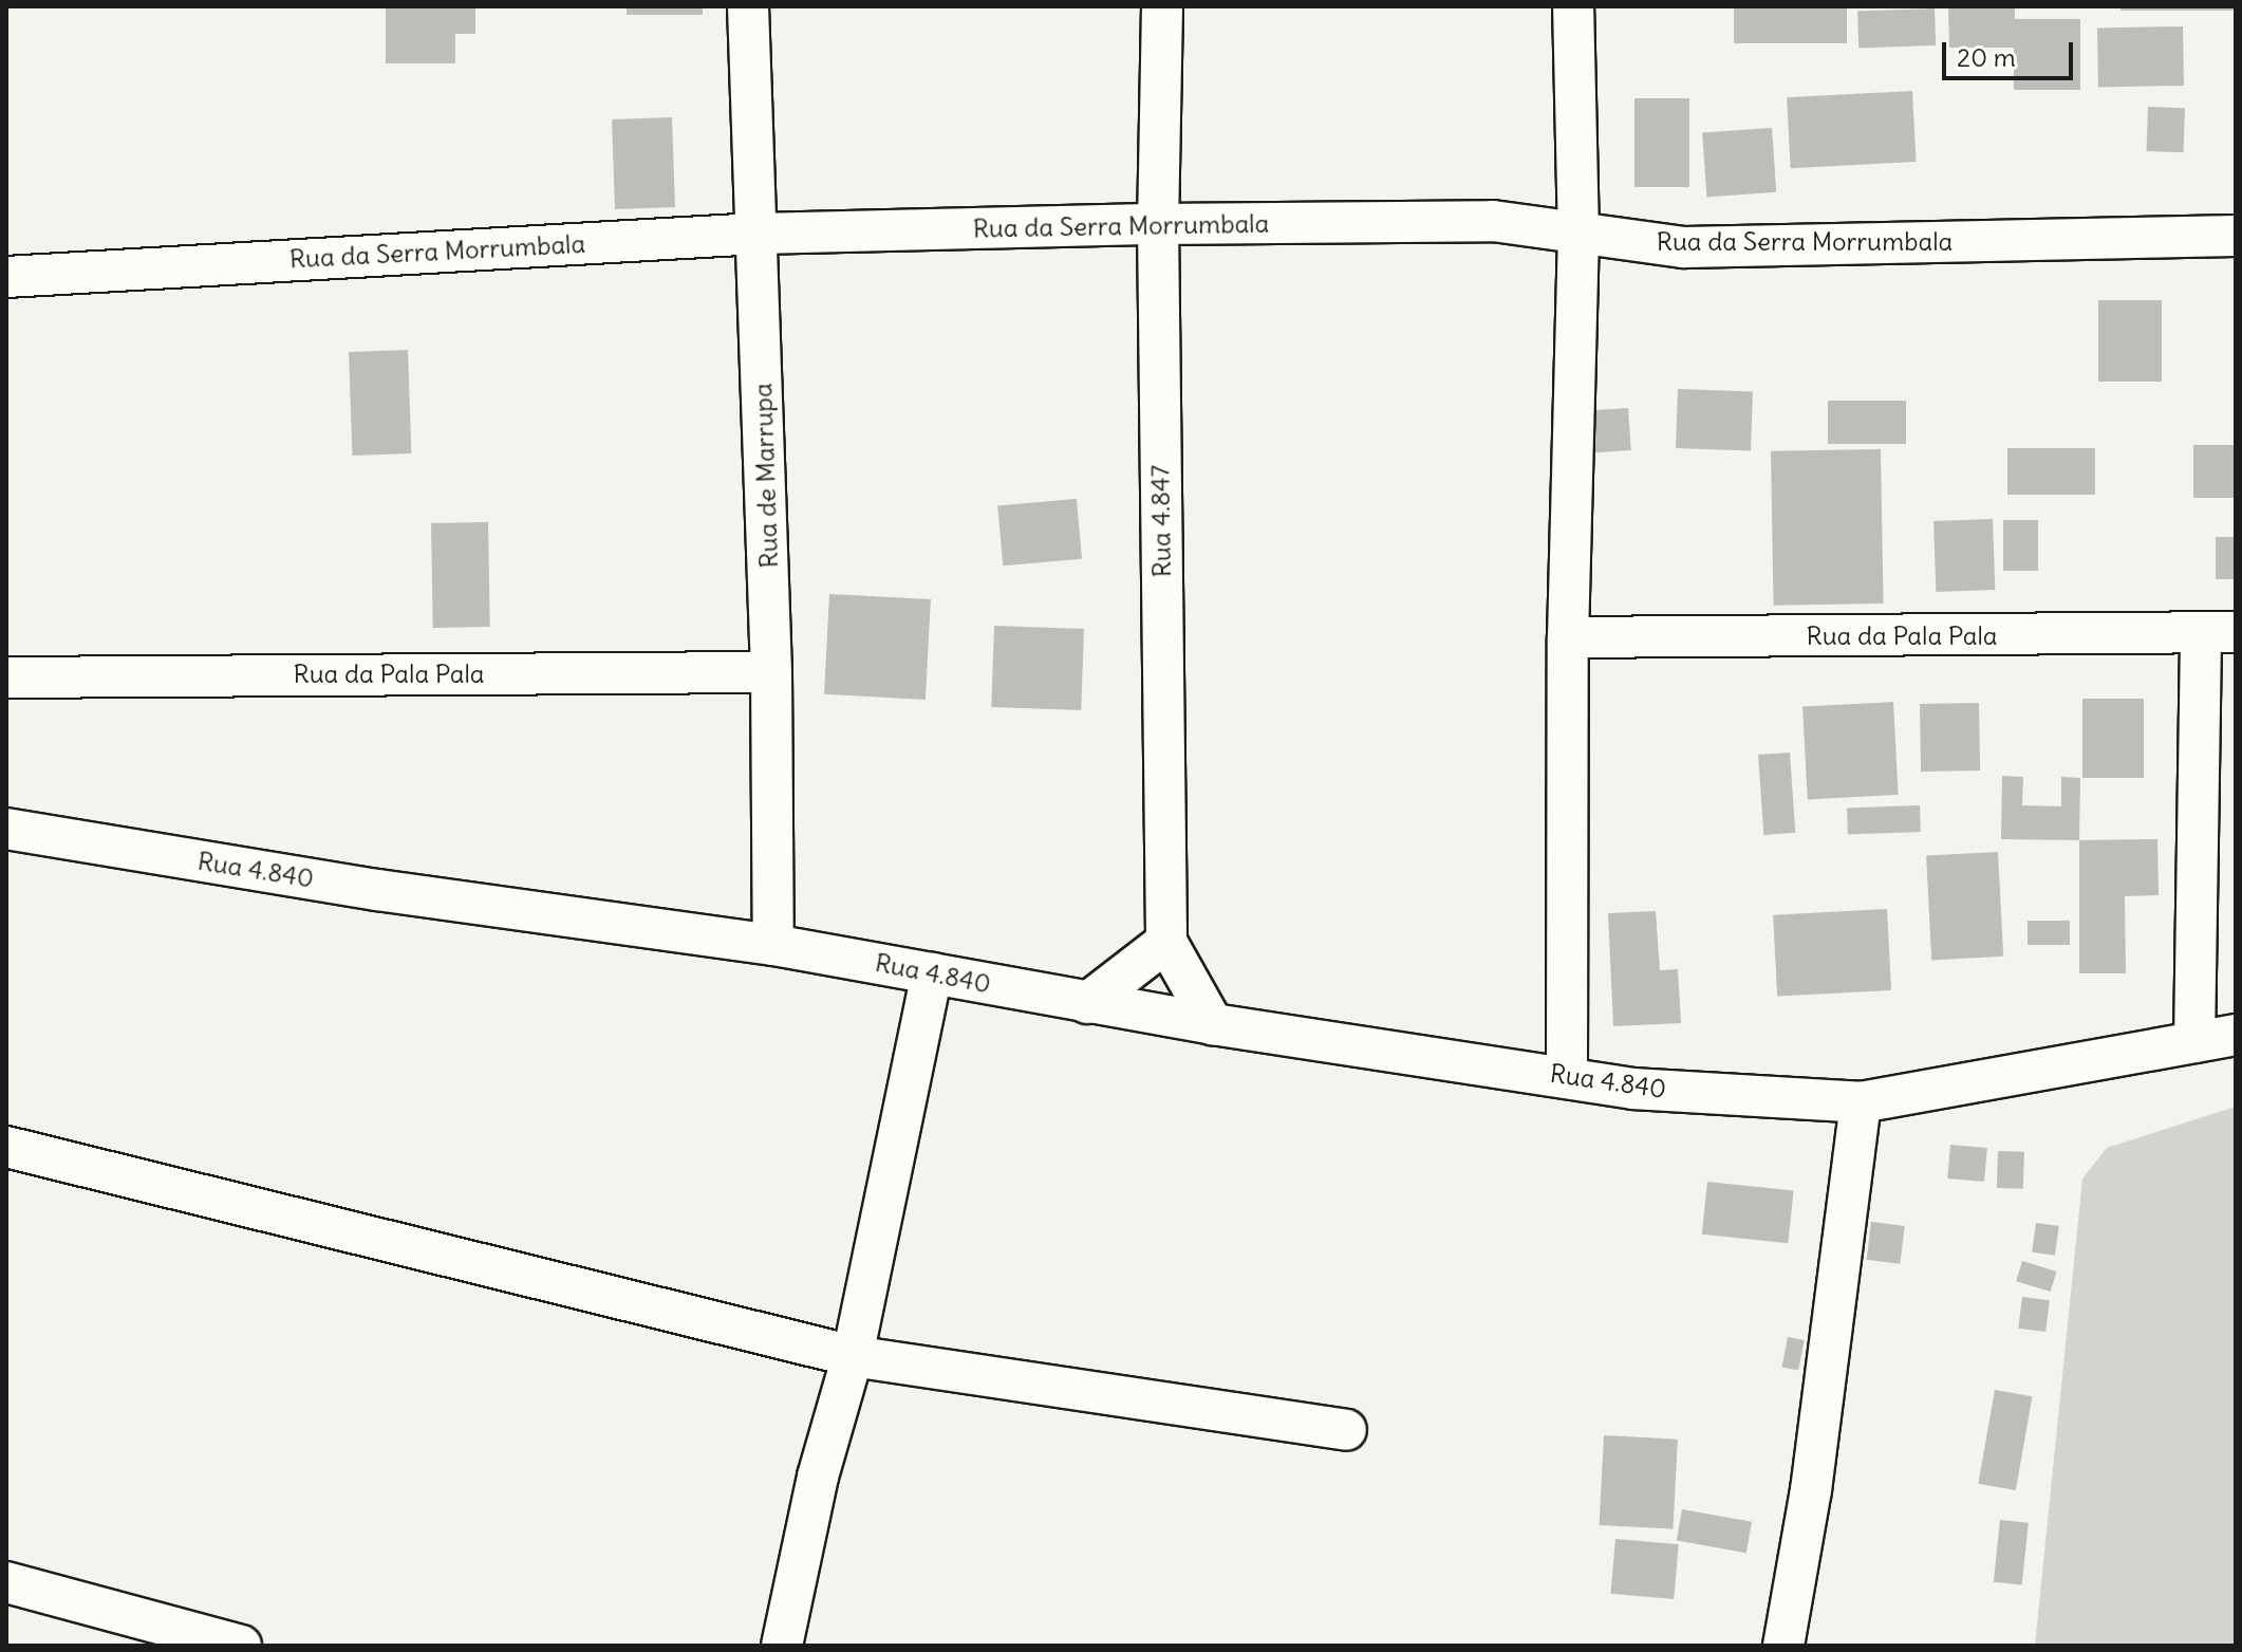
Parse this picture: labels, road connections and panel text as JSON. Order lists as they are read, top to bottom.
{
  "streets": {
    "street": [
      "Rua da Serra Morrumbala",
      "Rua de Marrupa",
      "Rua 4.847",
      "Rua da Pala Pala",
      "Rua 4.840"
    ]
  },
  "crossings": [
    ["Rua da Serra Morrumbala", "Rua de Marrupa"],
    ["Rua da Serra Morrumbala", "Rua 4.847"],
    ["Rua de Marrupa", "Rua da Pala Pala"],
    ["Rua de Marrupa", "Rua 4.840"],
    ["Rua 4.847", "Rua 4.840"]
  ],
  "scale_bar": "20 m"
}
